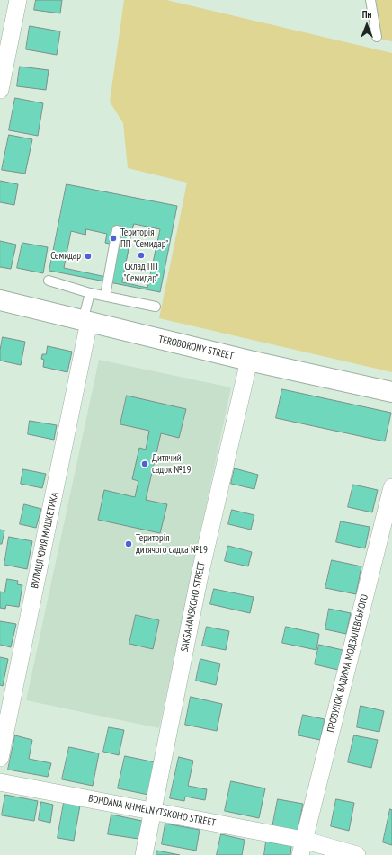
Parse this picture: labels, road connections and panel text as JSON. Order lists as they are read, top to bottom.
{
  "streets": {
    "main road": ["TEROBORONY STREET"],
    "street": [
      "ВУЛИЦЯ ЮРІЯ МУШКЕТИКА",
      "SAKSAHANSKOHO STREET",
      "ПРОВУЛОК ВАДИМА МОДЗАЛЕВСЬКОГО",
      "BOHDANA KHMELNYTSKOHO STREET"
    ]
  },
  "crossings": [
    ["TEROBORONY STREET", "ВУЛИЦЯ ЮРІЯ МУШКЕТИКА"],
    ["TEROBORONY STREET", "SAKSAHANSKOHO STREET"],
    ["SAKSAHANSKOHO STREET", "BOHDANA KHMELNYTSKOHO STREET"],
    ["ПРОВУЛОК ВАДИМА МОДЗАЛЕВСЬКОГО", "BOHDANA KHMELNYTSKOHO STREET"]
  ],
  "places": [
    "Територія ПП \"Семидар\"",
    "Склад ПП \"Семидар\"",
    "Семидар",
    "Дитячий садок №19",
    "Територія дитячого садка №19"
  ],
  "north": "top"
}
